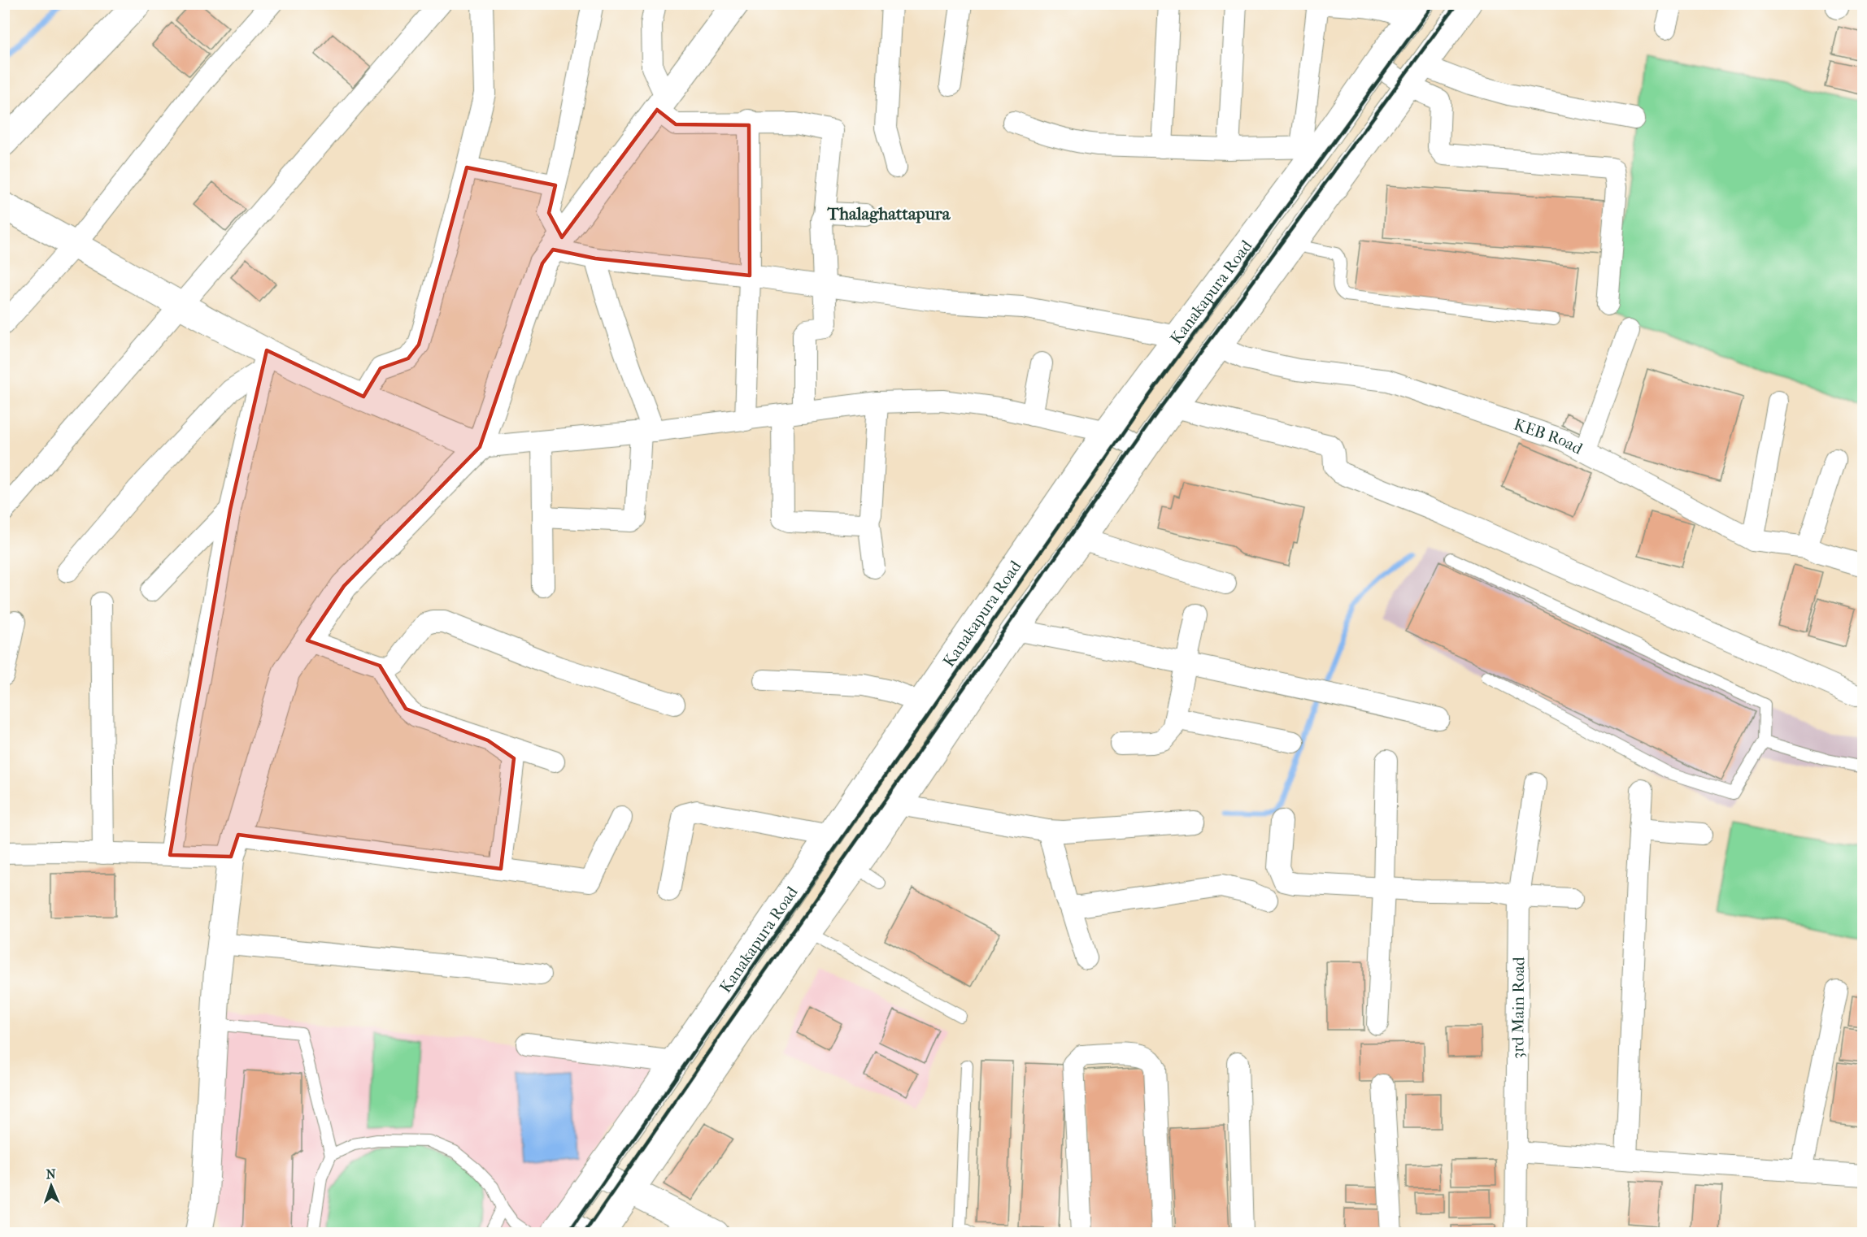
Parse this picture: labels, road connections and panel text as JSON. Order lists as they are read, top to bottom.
{
  "streets": {
    "main road": ["Kanakapura Road"],
    "street": ["KEB Road", "3rd Main Road"]
  },
  "districts": ["Thalaghattapura"],
  "north": "top"
}
